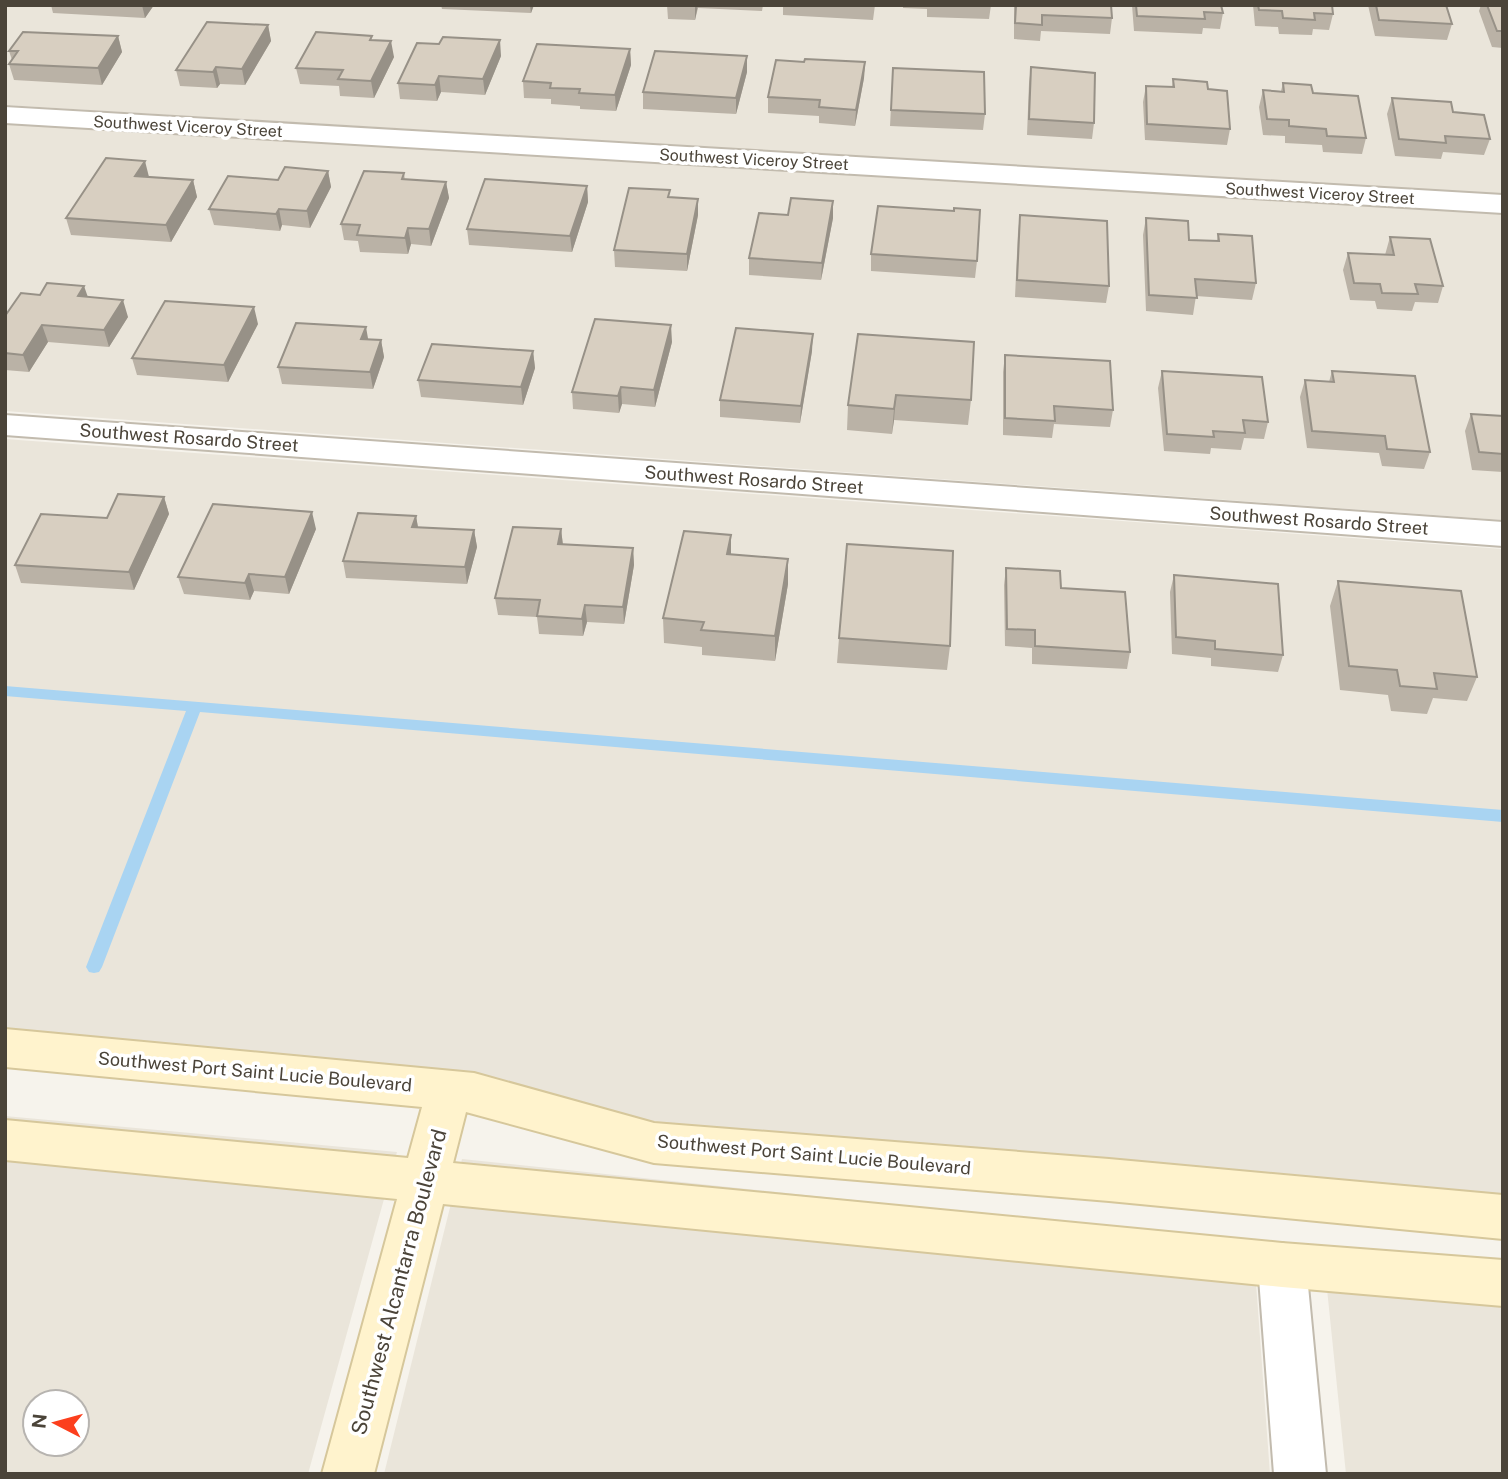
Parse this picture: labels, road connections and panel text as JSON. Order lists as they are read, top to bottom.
{
  "streets": {
    "main road": ["Southwest Port Saint Lucie Boulevard", "Southwest Alcantarra Boulevard"],
    "street": ["Southwest Viceroy Street", "Southwest Rosardo Street"]
  },
  "crossings": [
    ["Southwest Port Saint Lucie Boulevard", "Southwest Alcantarra Boulevard"]
  ],
  "north": "left"
}
